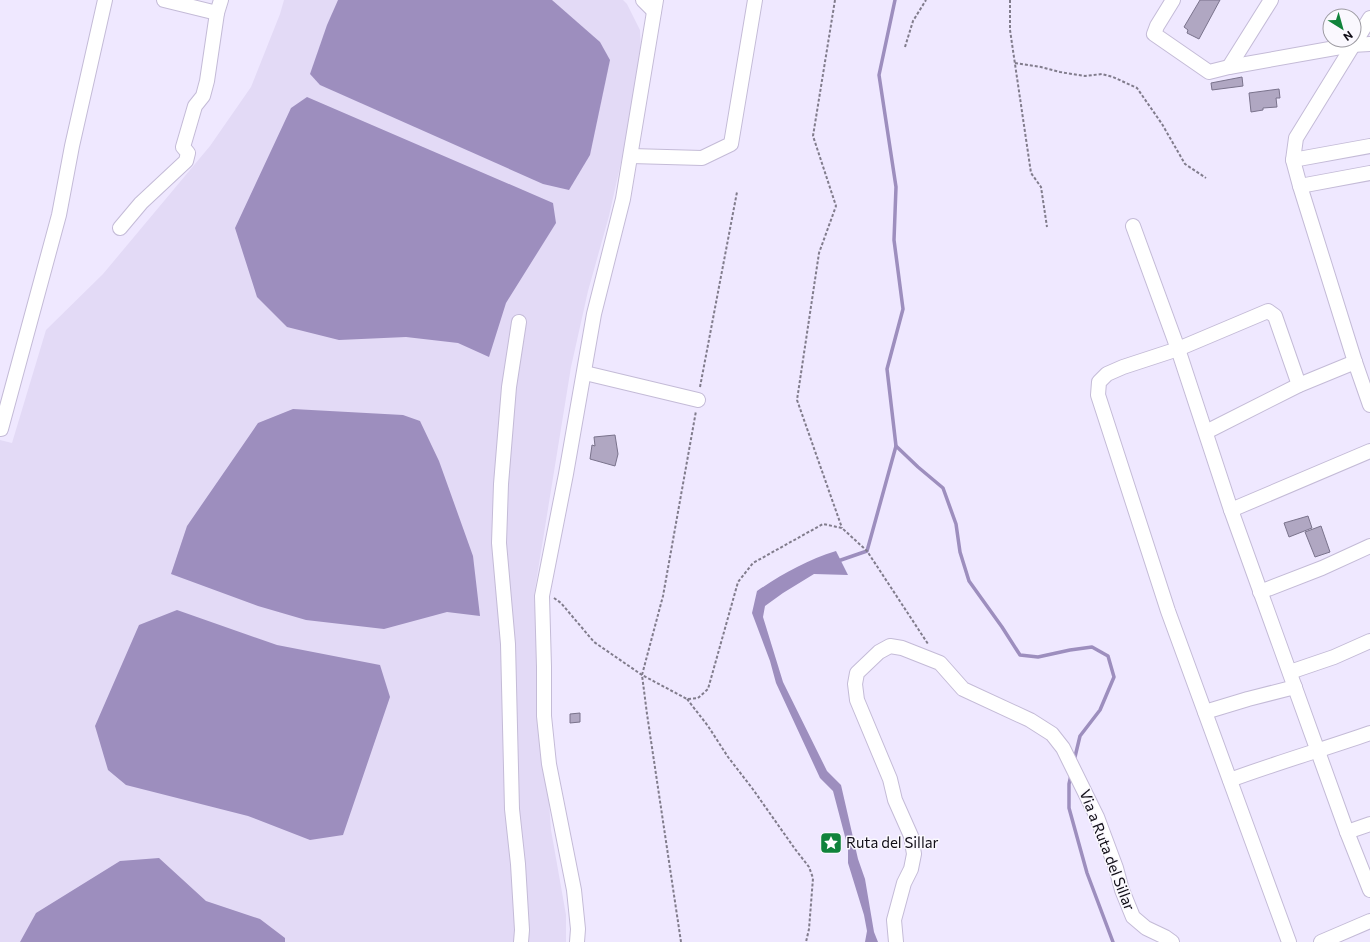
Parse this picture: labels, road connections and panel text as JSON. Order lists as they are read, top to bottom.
{
  "streets": {
    "street": ["Via a Ruta del Sillar"]
  },
  "places": {
    "place": ["Ruta del Sillar"]
  },
  "north": "bottom right"
}
